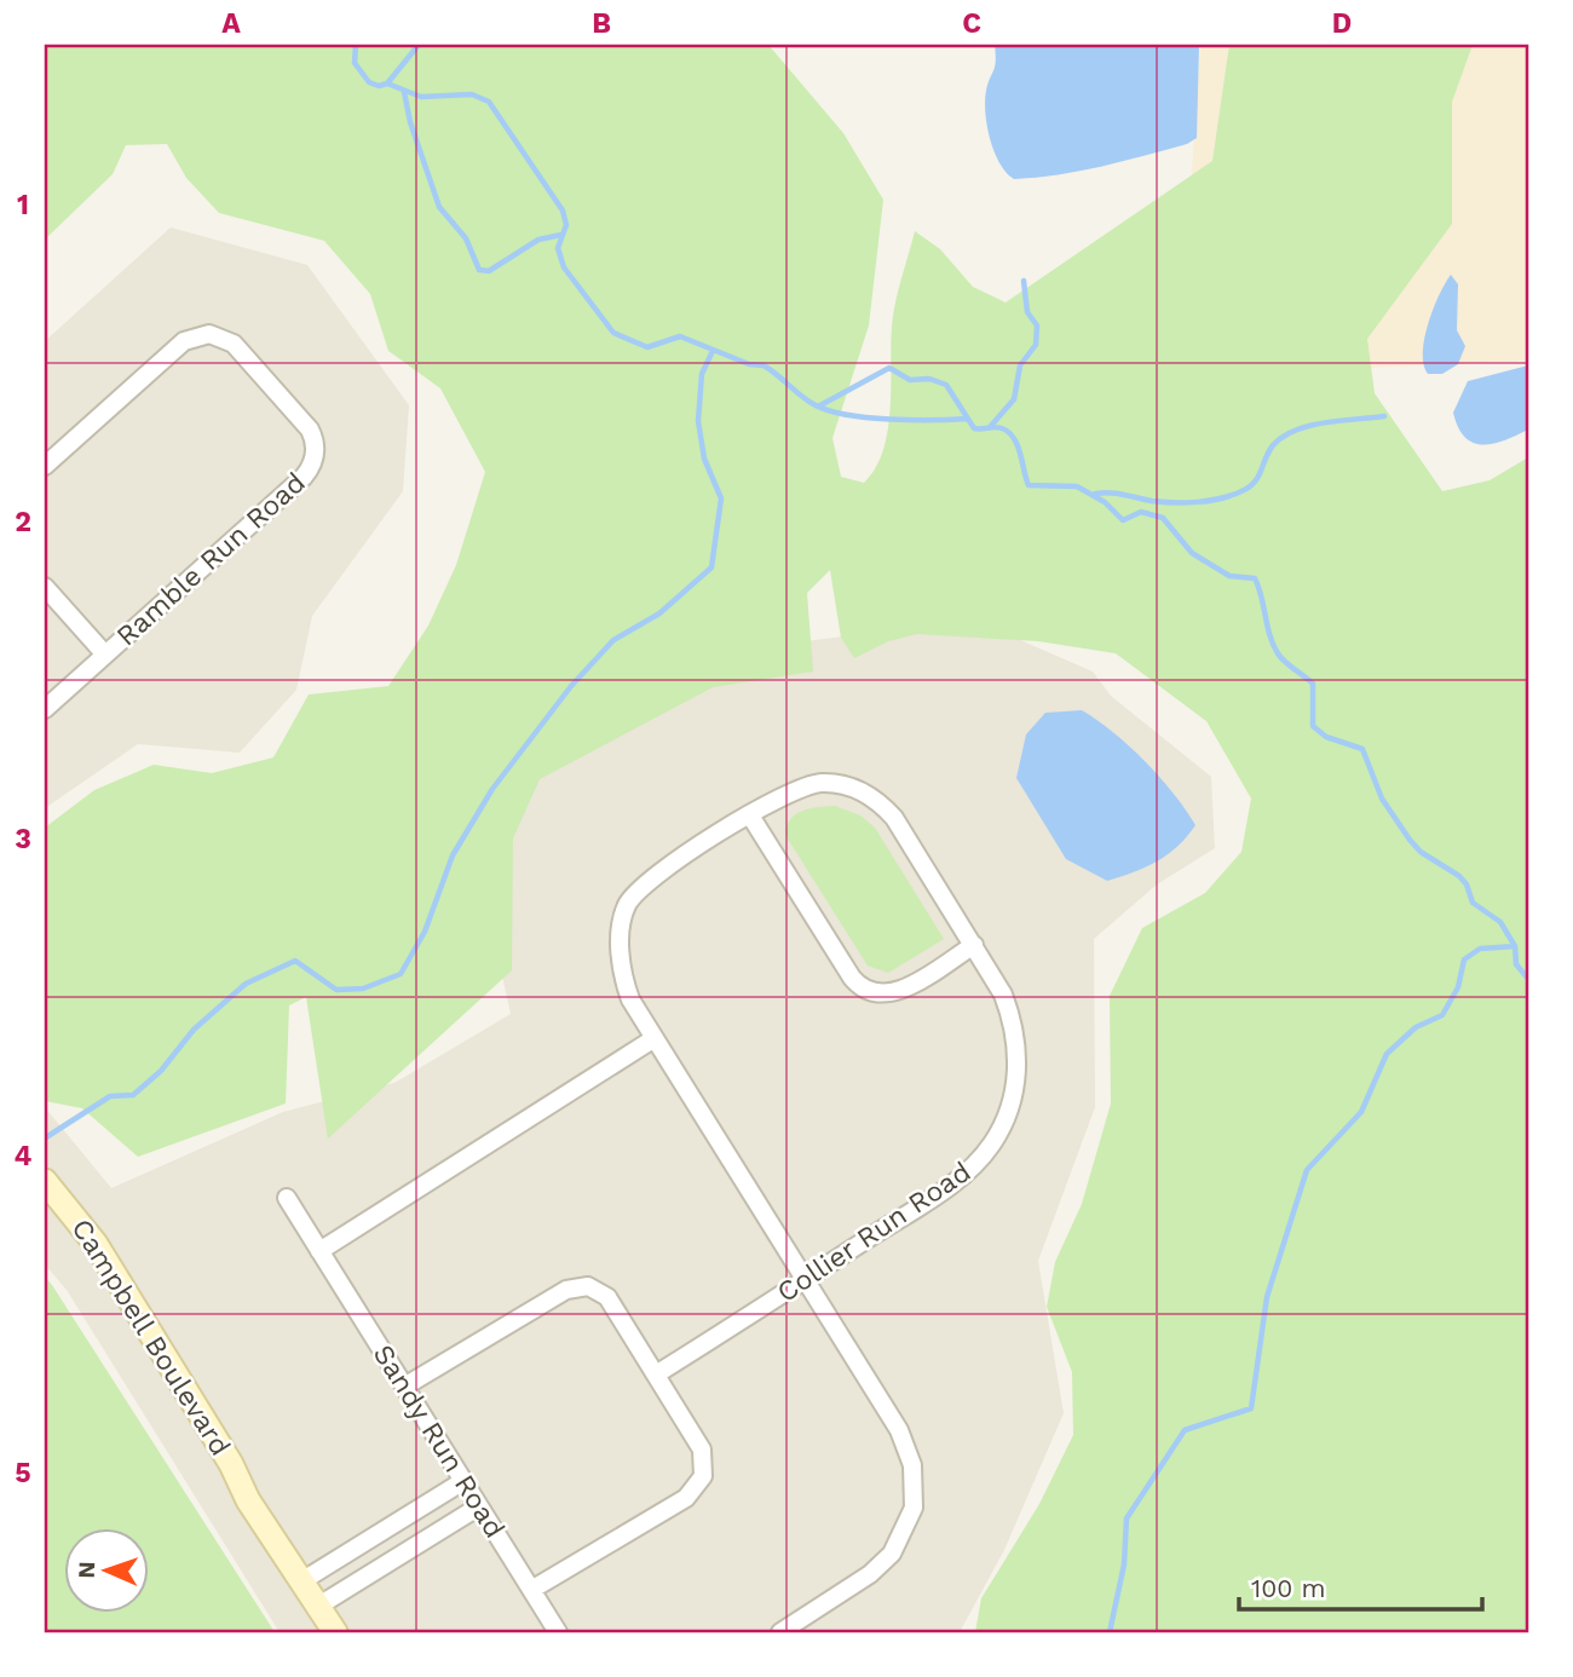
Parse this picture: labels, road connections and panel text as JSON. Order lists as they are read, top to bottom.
{
  "streets": {
    "street": [
      "Ramble Run Road",
      "Collier Run Road",
      "Campbell Boulevard",
      "Sandy Run Road"
    ]
  },
  "scale_bar": "100 m",
  "north": "left",
  "grid": {
    "columns": [
      "A",
      "B",
      "C",
      "D"
    ],
    "rows": [
      "1",
      "2",
      "3",
      "4",
      "5"
    ]
  }
}
